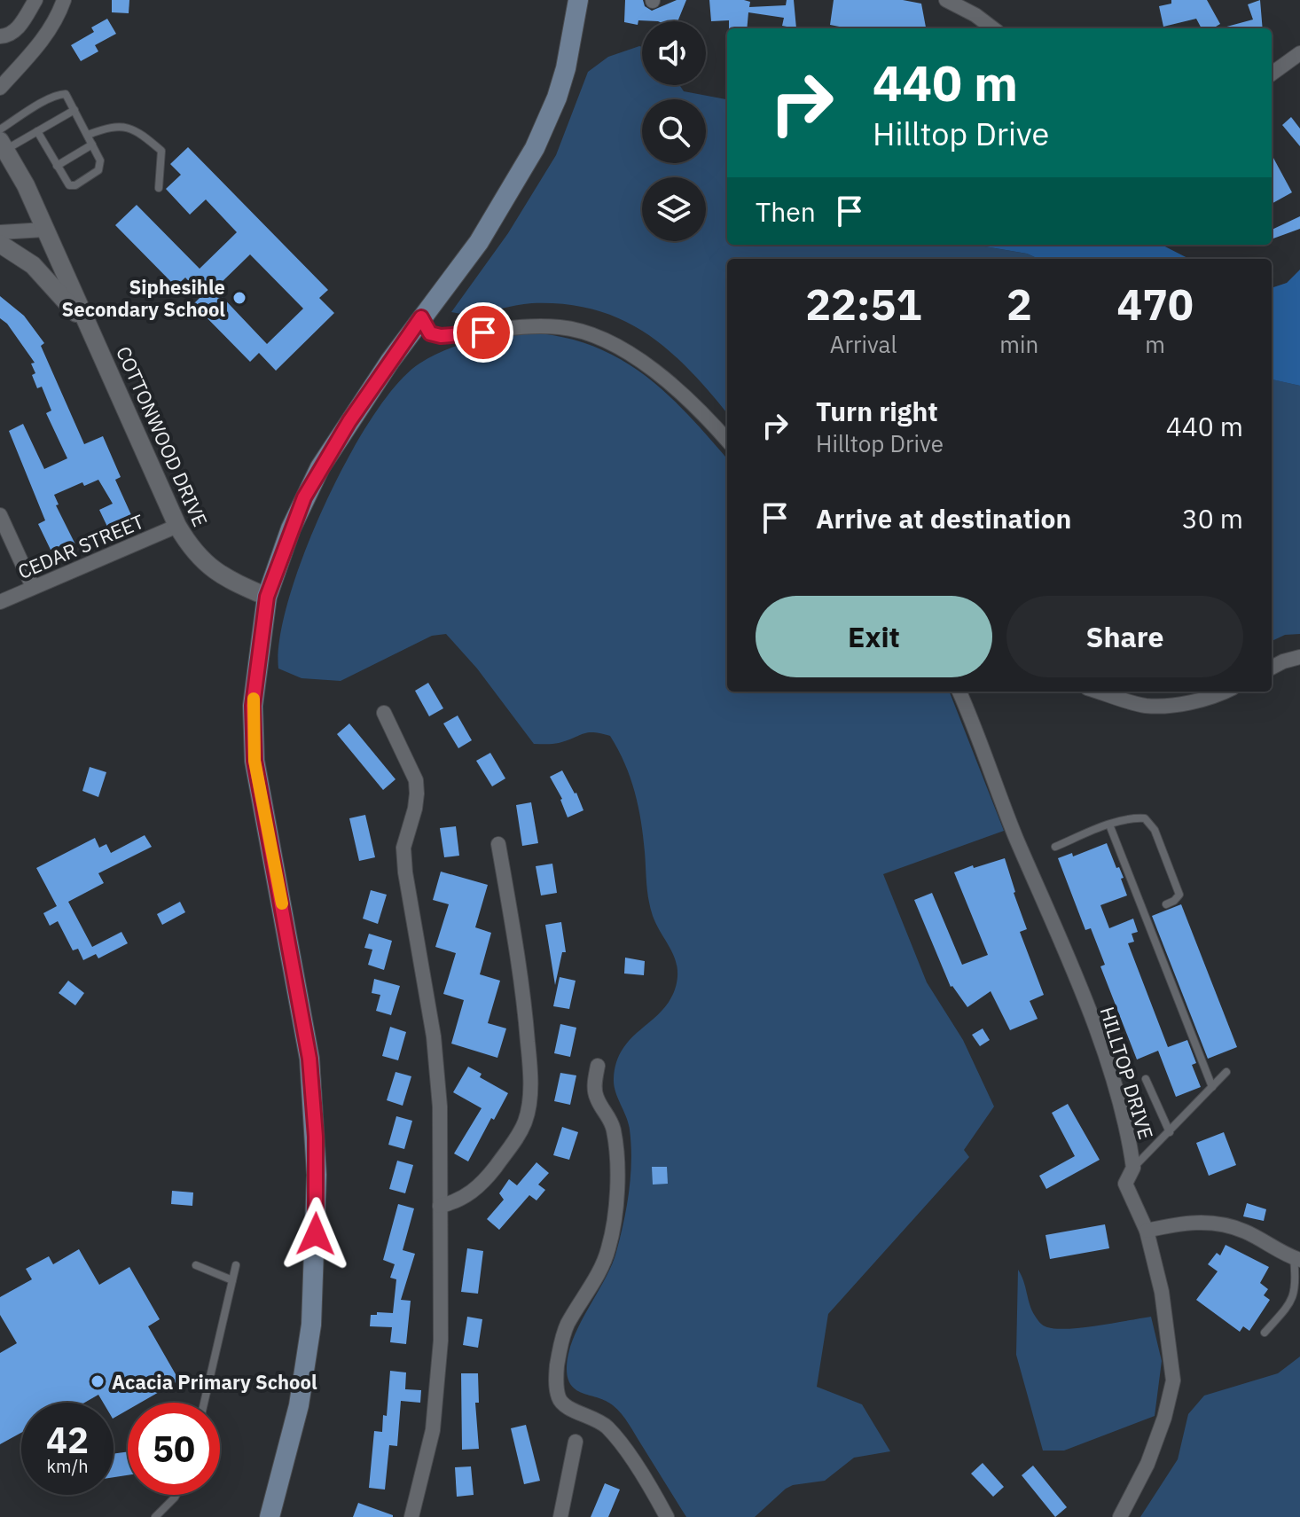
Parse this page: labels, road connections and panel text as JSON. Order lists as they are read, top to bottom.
{
  "streets": {
    "street": ["COTTONWOOD DRIVE", "CEDAR STREET", "HILLTOP DRIVE"]
  },
  "crossings": [
    ["COTTONWOOD DRIVE", "CEDAR STREET"]
  ],
  "places": ["Siphesihle Secondary School", "Acacia Primary School"],
  "page": {
    "turn": ["440 m", "Hilltop Drive"],
    "then": "Then",
    "eta": [
      "22:51",
      "Arrival",
      "2",
      "min",
      "470",
      "m"
    ],
    "list": [
      {
        "name": "Turn right",
        "note": "Hilltop Drive",
        "value": "440 m"
      },
      {
        "name": "Arrive at destination",
        "value": "30 m"
      }
    ],
    "buttons": ["Exit", "Share"],
    "speed": "42 km/h",
    "limit": "50"
  }
}
